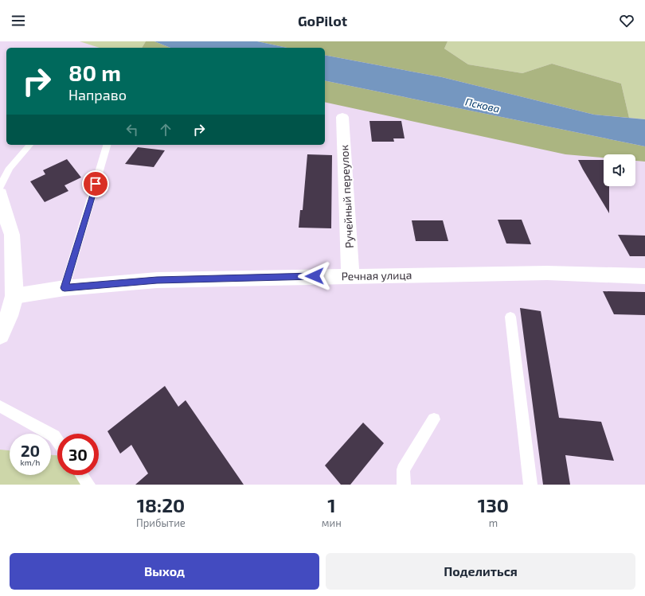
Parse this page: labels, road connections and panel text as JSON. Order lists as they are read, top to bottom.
{
  "streets": {
    "street": ["Ручейный переулок", "Речная улица"]
  },
  "crossings": [
    ["Ручейный переулок", "Речная улица"]
  ],
  "water": ["Пскова"],
  "page": {
    "header": "GoPilot",
    "turn": ["80 m", "Направо"],
    "speed": "20 km/h",
    "limit": "30",
    "eta": [
      "18:20",
      "Прибытие",
      "1",
      "мин",
      "130",
      "m"
    ],
    "buttons": ["Выход", "Поделиться"]
  }
}
